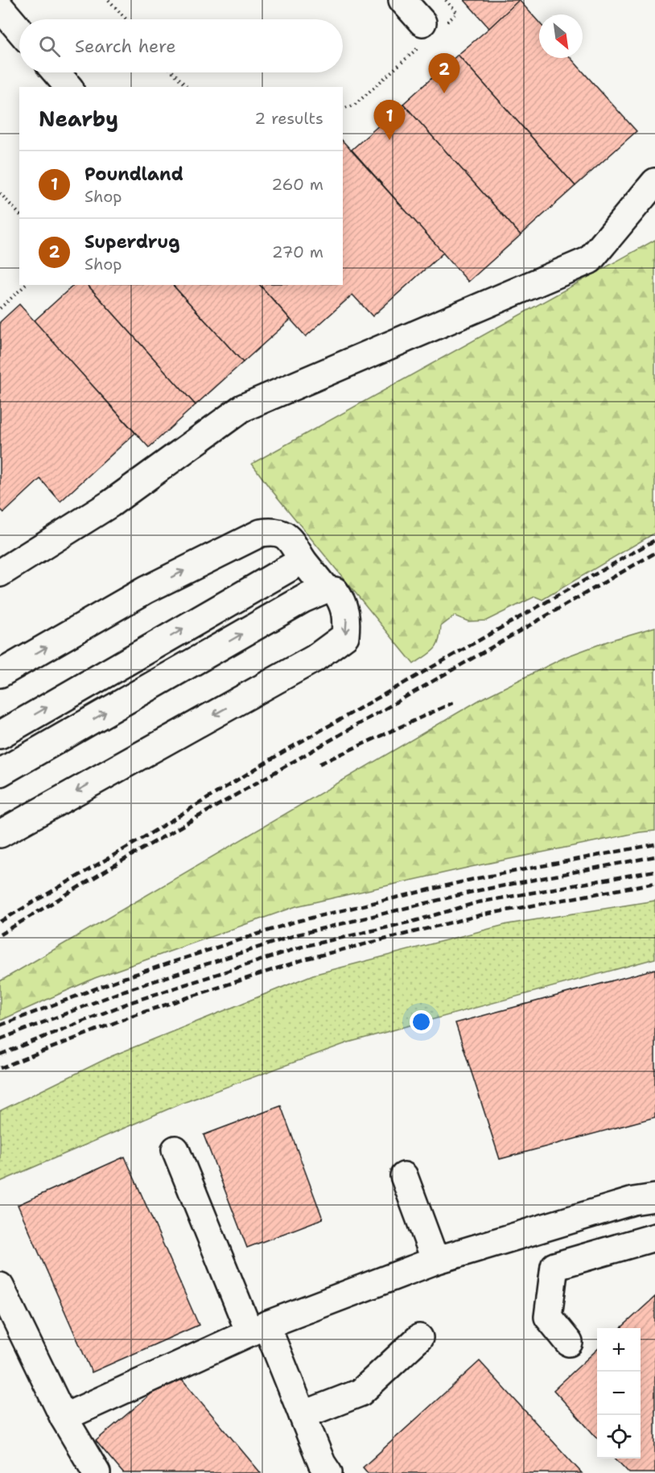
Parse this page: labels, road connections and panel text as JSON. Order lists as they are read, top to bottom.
{
  "north": "bottom right",
  "page": {
    "search": "Search here",
    "pins": ["2", "1"],
    "heading": ["Nearby", "2 results"],
    "list": [
      {
        "mark": "1",
        "name": "Poundland",
        "note": "Shop",
        "value": "260 m"
      },
      {
        "mark": "2",
        "name": "Superdrug",
        "note": "Shop",
        "value": "270 m"
      }
    ],
    "map_buttons": ["+", "−"]
  }
}
